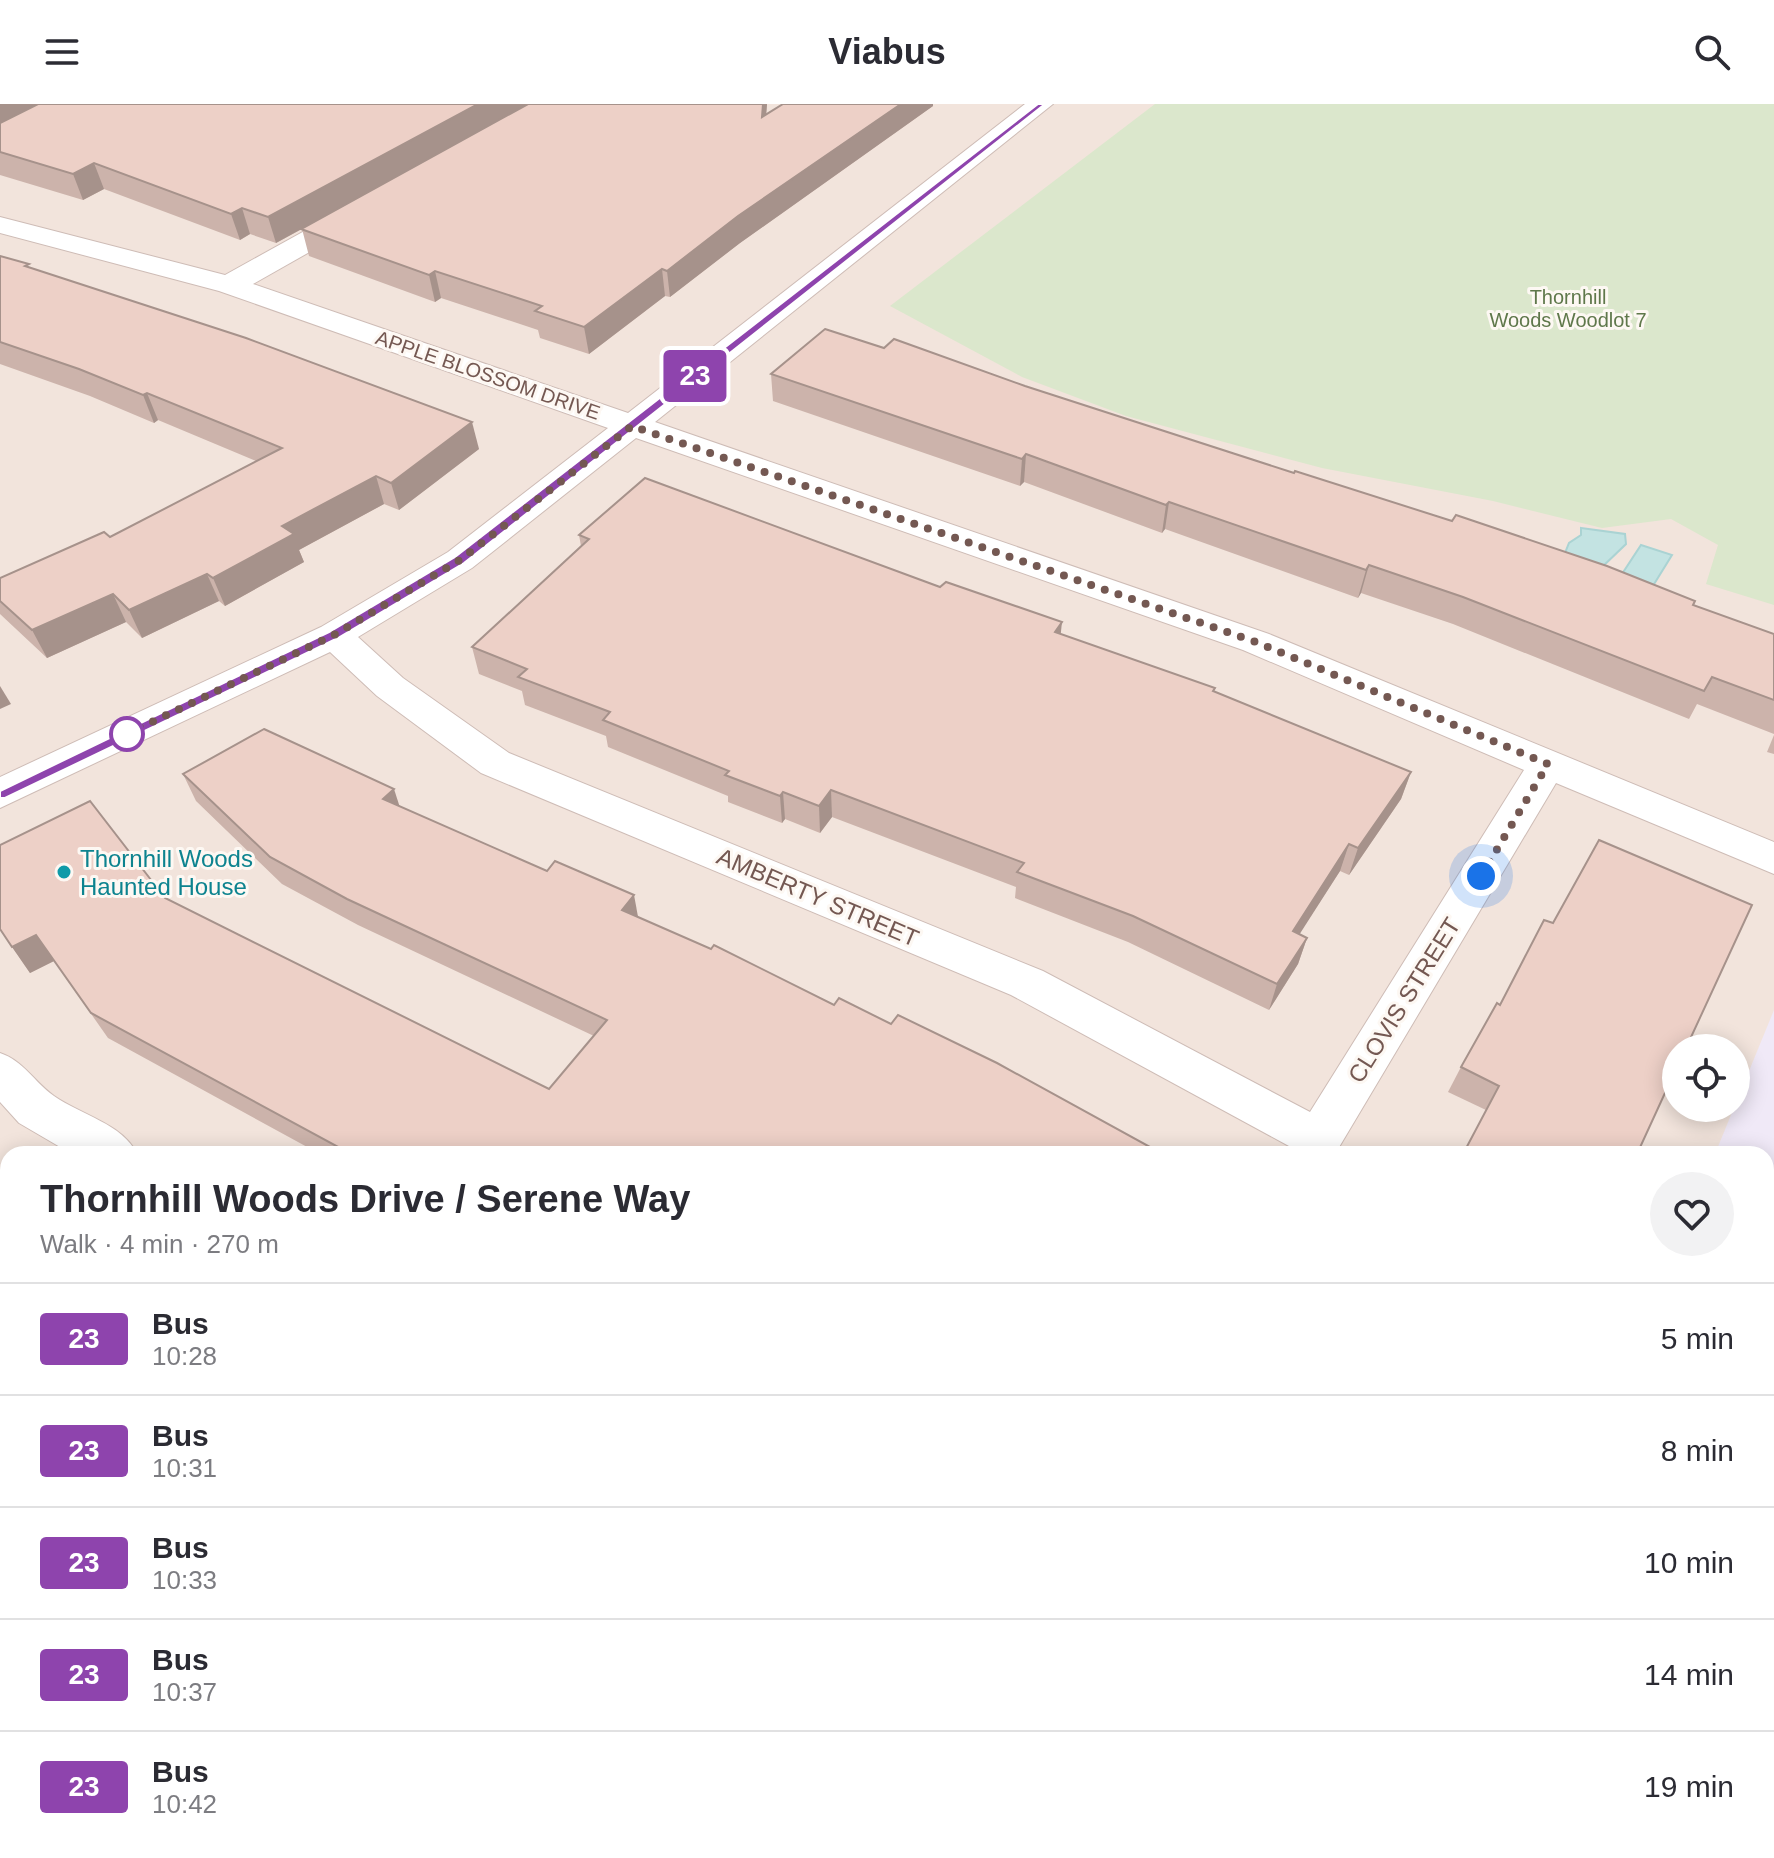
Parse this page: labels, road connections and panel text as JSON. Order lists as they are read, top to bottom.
{
  "streets": {
    "street": ["APPLE BLOSSOM DRIVE", "AMBERTY STREET", "CLOVIS STREET"]
  },
  "crossings": [
    ["APPLE BLOSSOM DRIVE", "CLOVIS STREET"]
  ],
  "parks": ["Thornhill Woods Woodlot 7"],
  "places": ["Thornhill Woods Haunted House"],
  "lines": ["bus line 23"],
  "page": {
    "header": "Viabus",
    "on_map": "23",
    "heading": ["Thornhill Woods Drive / Serene Way", "Walk · 4 min · 270 m"],
    "list": [
      {
        "mark": "23",
        "name": "Bus",
        "note": "10:28",
        "value": "5 min"
      },
      {
        "mark": "23",
        "name": "Bus",
        "note": "10:31",
        "value": "8 min"
      },
      {
        "mark": "23",
        "name": "Bus",
        "note": "10:33",
        "value": "10 min"
      },
      {
        "mark": "23",
        "name": "Bus",
        "note": "10:37",
        "value": "14 min"
      },
      {
        "mark": "23",
        "name": "Bus",
        "note": "10:42",
        "value": "19 min"
      }
    ]
  }
}
